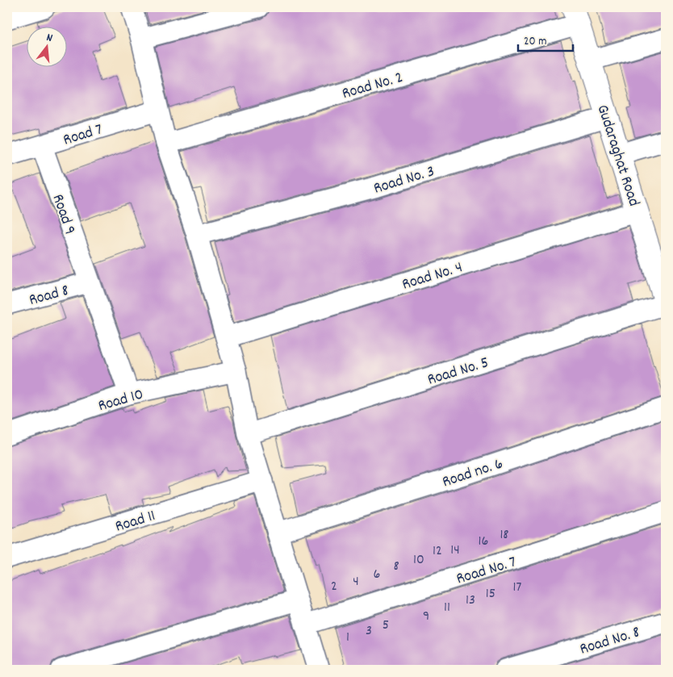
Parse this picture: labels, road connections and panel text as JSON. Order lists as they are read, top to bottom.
{
  "streets": {
    "street": [
      "Road No. 2",
      "Road 7",
      "Gudaraghat Road",
      "Road No. 3",
      "Road 9",
      "Road No. 4",
      "Road 8",
      "Road No. 5",
      "Road 10",
      "Road no. 6",
      "Road 11",
      "Road No. 7",
      "Road No. 8"
    ]
  },
  "crossings": [
    ["Road No. 2", "Gudaraghat Road"],
    ["Road 7", "Road 9"],
    ["Gudaraghat Road", "Road No. 3"],
    ["Gudaraghat Road", "Road No. 4"],
    ["Gudaraghat Road", "Road No. 5"],
    ["Road 9", "Road 8"],
    ["Road 9", "Road 10"]
  ],
  "house_numbers": [
    "18",
    "16",
    "14",
    "12",
    "10",
    "8",
    "6",
    "4",
    "2",
    "17",
    "15",
    "13",
    "11",
    "9",
    "5",
    "3",
    "1"
  ],
  "scale_bar": "20 m",
  "north": "top"
}
